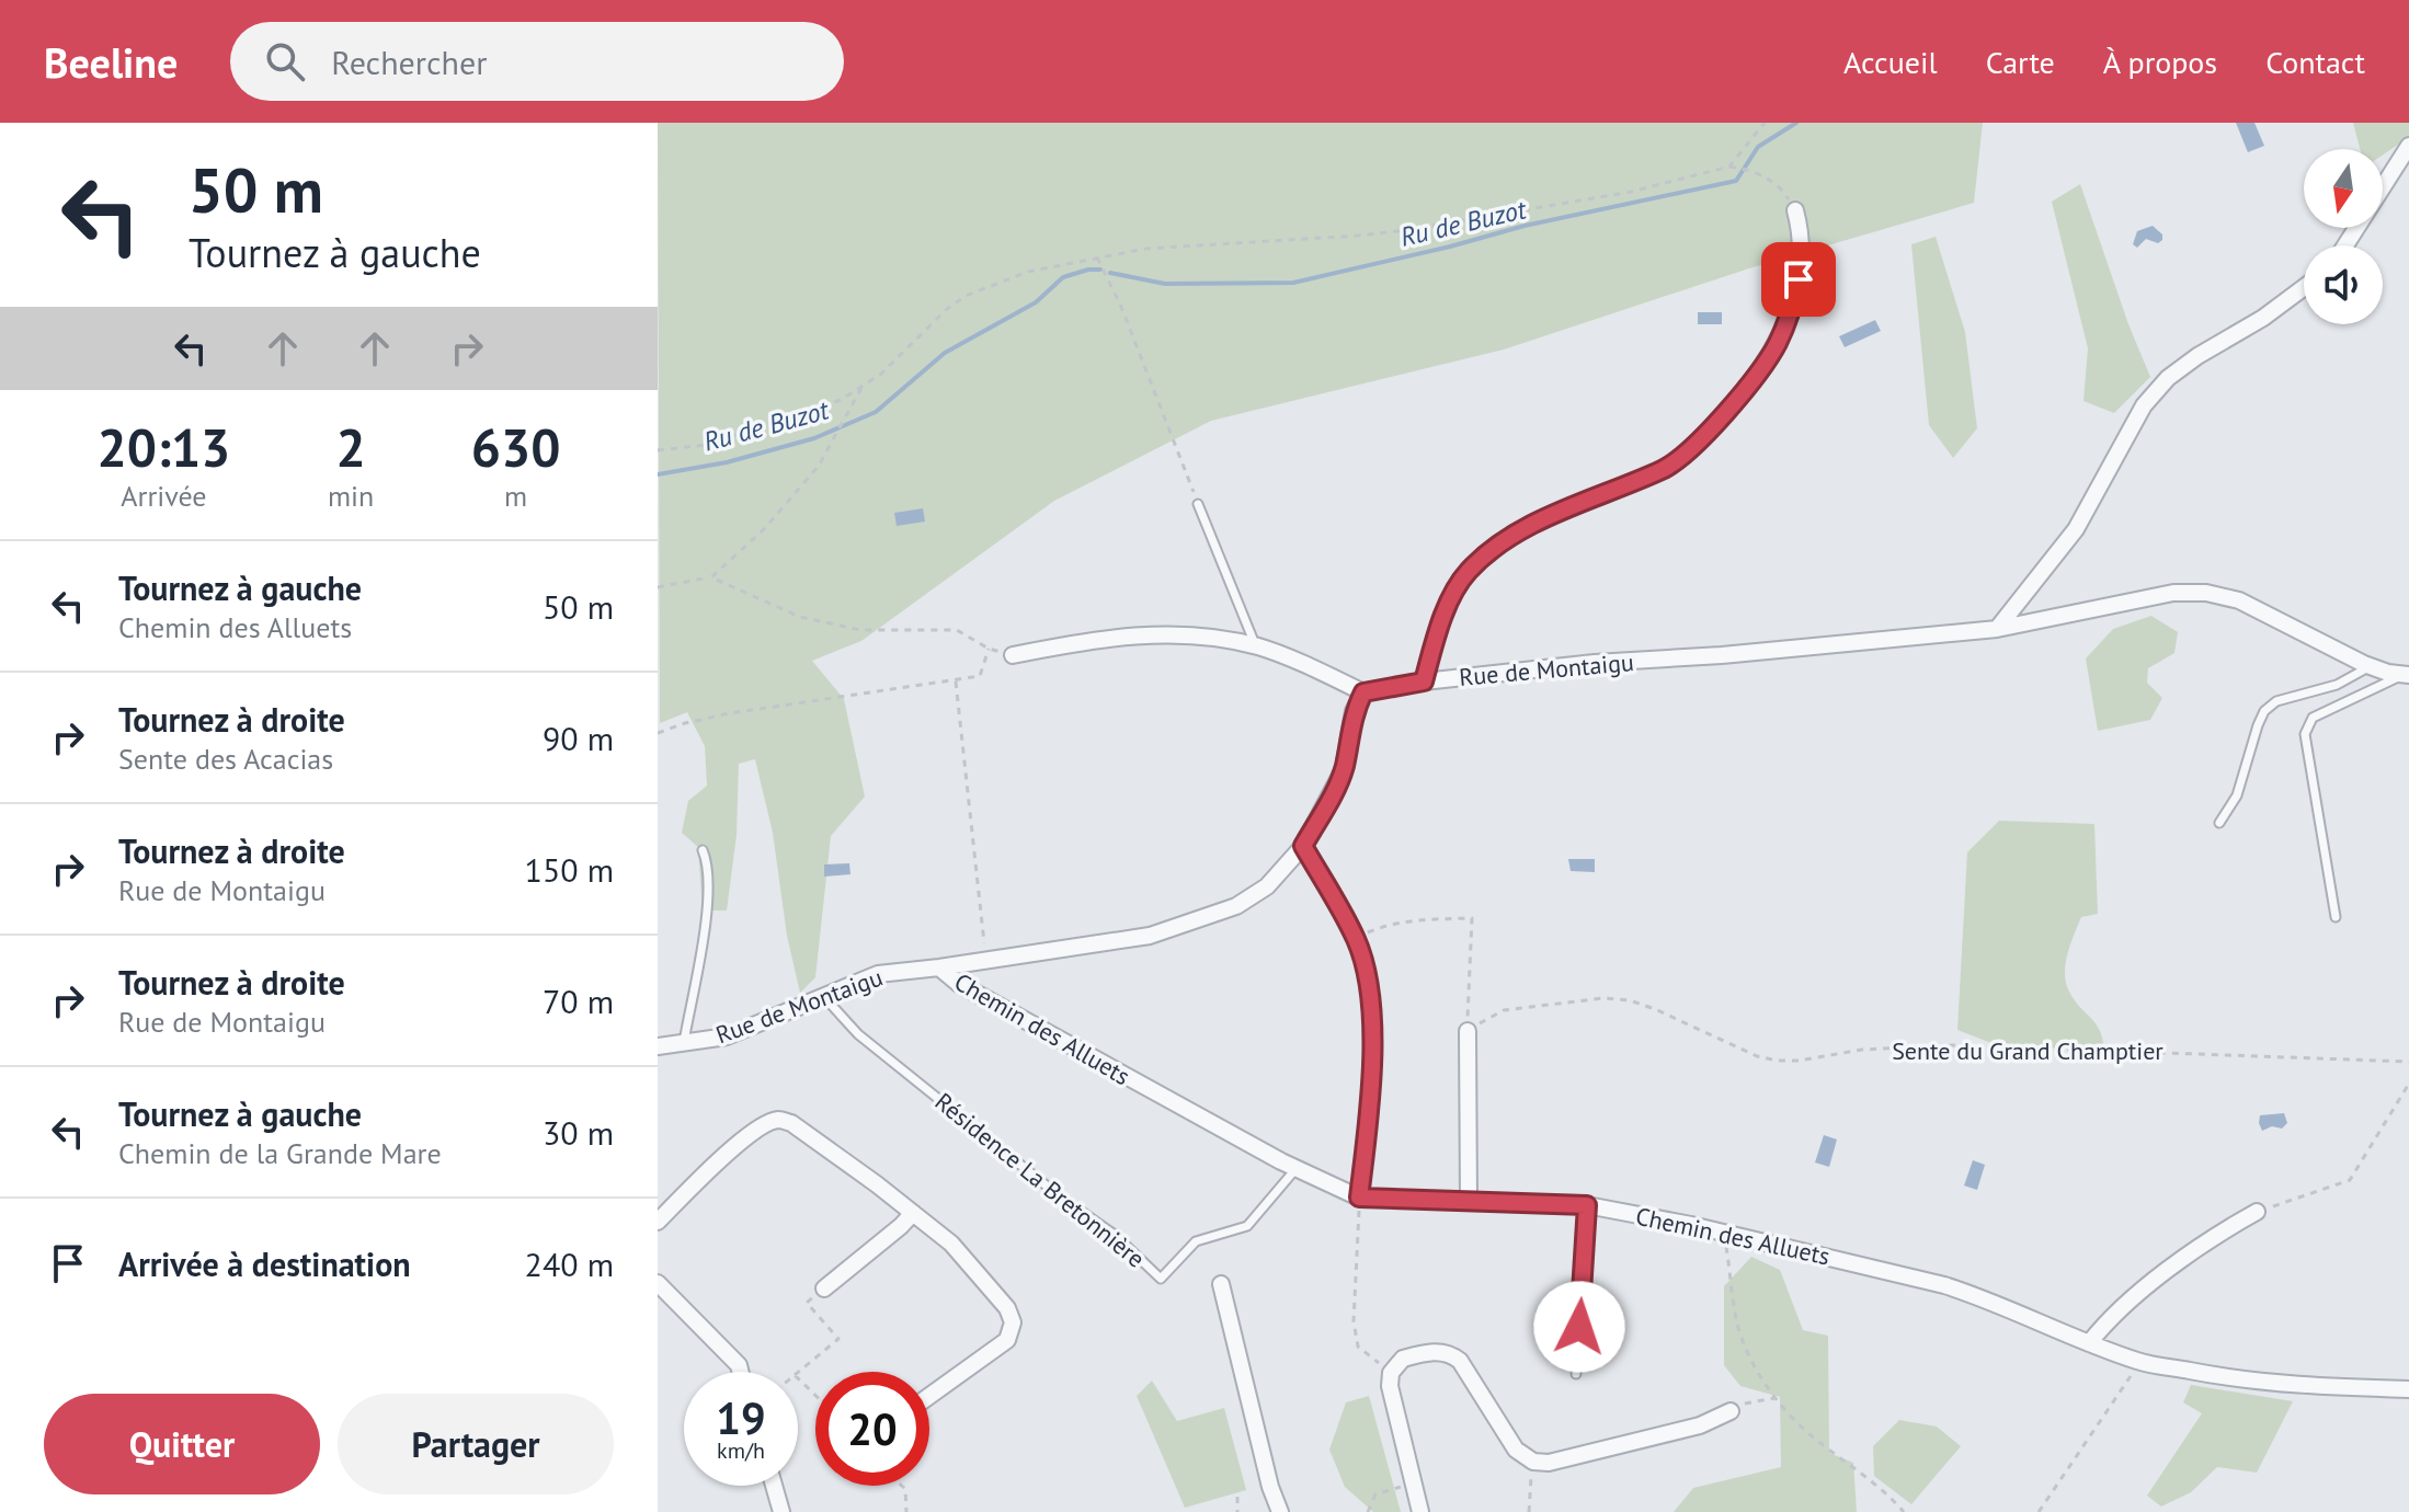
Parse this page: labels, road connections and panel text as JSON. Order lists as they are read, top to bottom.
{
  "streets": {
    "street": ["Rue de Montaigu", "Chemin des Alluets"],
    "lane": ["Résidence La Bretonnière"],
    "path": ["Sente du Grand Champtier"]
  },
  "crossings": [
    ["Rue de Montaigu", "Chemin des Alluets"],
    ["Rue de Montaigu", "Résidence La Bretonnière"],
    ["Chemin des Alluets", "Résidence La Bretonnière"]
  ],
  "water": ["Ru de Buzot"],
  "north": "bottom",
  "page": {
    "header": "Beeline",
    "search": "Rechercher",
    "nav": [
      "Accueil",
      "Carte",
      "À propos",
      "Contact"
    ],
    "turn": ["50 m", "Tournez à gauche"],
    "eta": [
      "20:13",
      "Arrivée",
      "2",
      "min",
      "630",
      "m"
    ],
    "list": [
      {
        "name": "Tournez à gauche",
        "note": "Chemin des Alluets",
        "value": "50 m"
      },
      {
        "name": "Tournez à droite",
        "note": "Sente des Acacias",
        "value": "90 m"
      },
      {
        "name": "Tournez à droite",
        "note": "Rue de Montaigu",
        "value": "150 m"
      },
      {
        "name": "Tournez à droite",
        "note": "Rue de Montaigu",
        "value": "70 m"
      },
      {
        "name": "Tournez à gauche",
        "note": "Chemin de la Grande Mare",
        "value": "30 m"
      },
      {
        "name": "Arrivée à destination",
        "value": "240 m"
      }
    ],
    "speed": "19 km/h",
    "limit": "20",
    "buttons": ["Quitter", "Partager"]
  }
}
